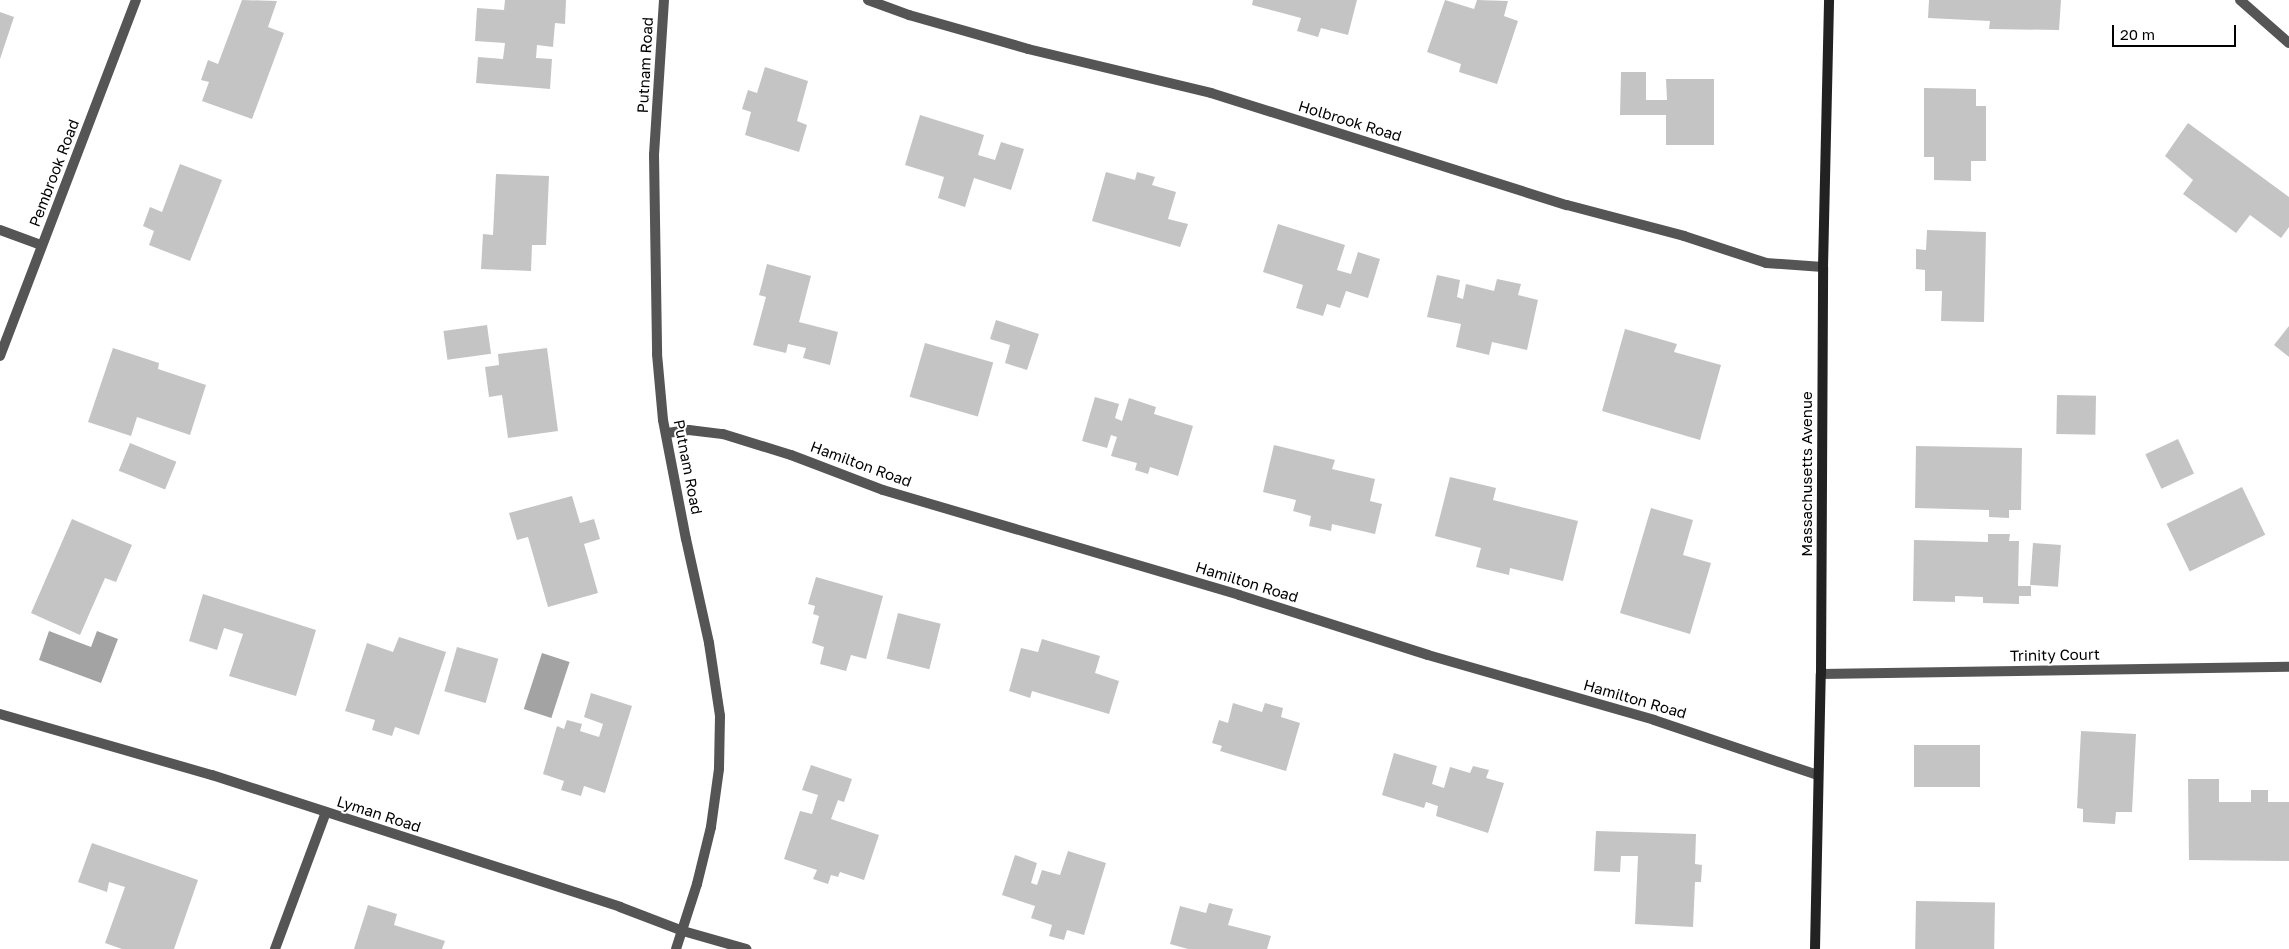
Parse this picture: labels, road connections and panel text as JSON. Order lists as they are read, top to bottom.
{
  "streets": {
    "main road": ["Massachusetts Avenue"],
    "street": [
      "Putnam Road",
      "Holbrook Road",
      "Pembrook Road",
      "Hamilton Road",
      "Trinity Court",
      "Lyman Road"
    ]
  },
  "crossings": [
    ["Putnam Road", "Hamilton Road"],
    ["Putnam Road", "Lyman Road"],
    ["Holbrook Road", "Massachusetts Avenue"],
    ["Hamilton Road", "Massachusetts Avenue"],
    ["Massachusetts Avenue", "Trinity Court"]
  ],
  "scale_bar": "20 m"
}
